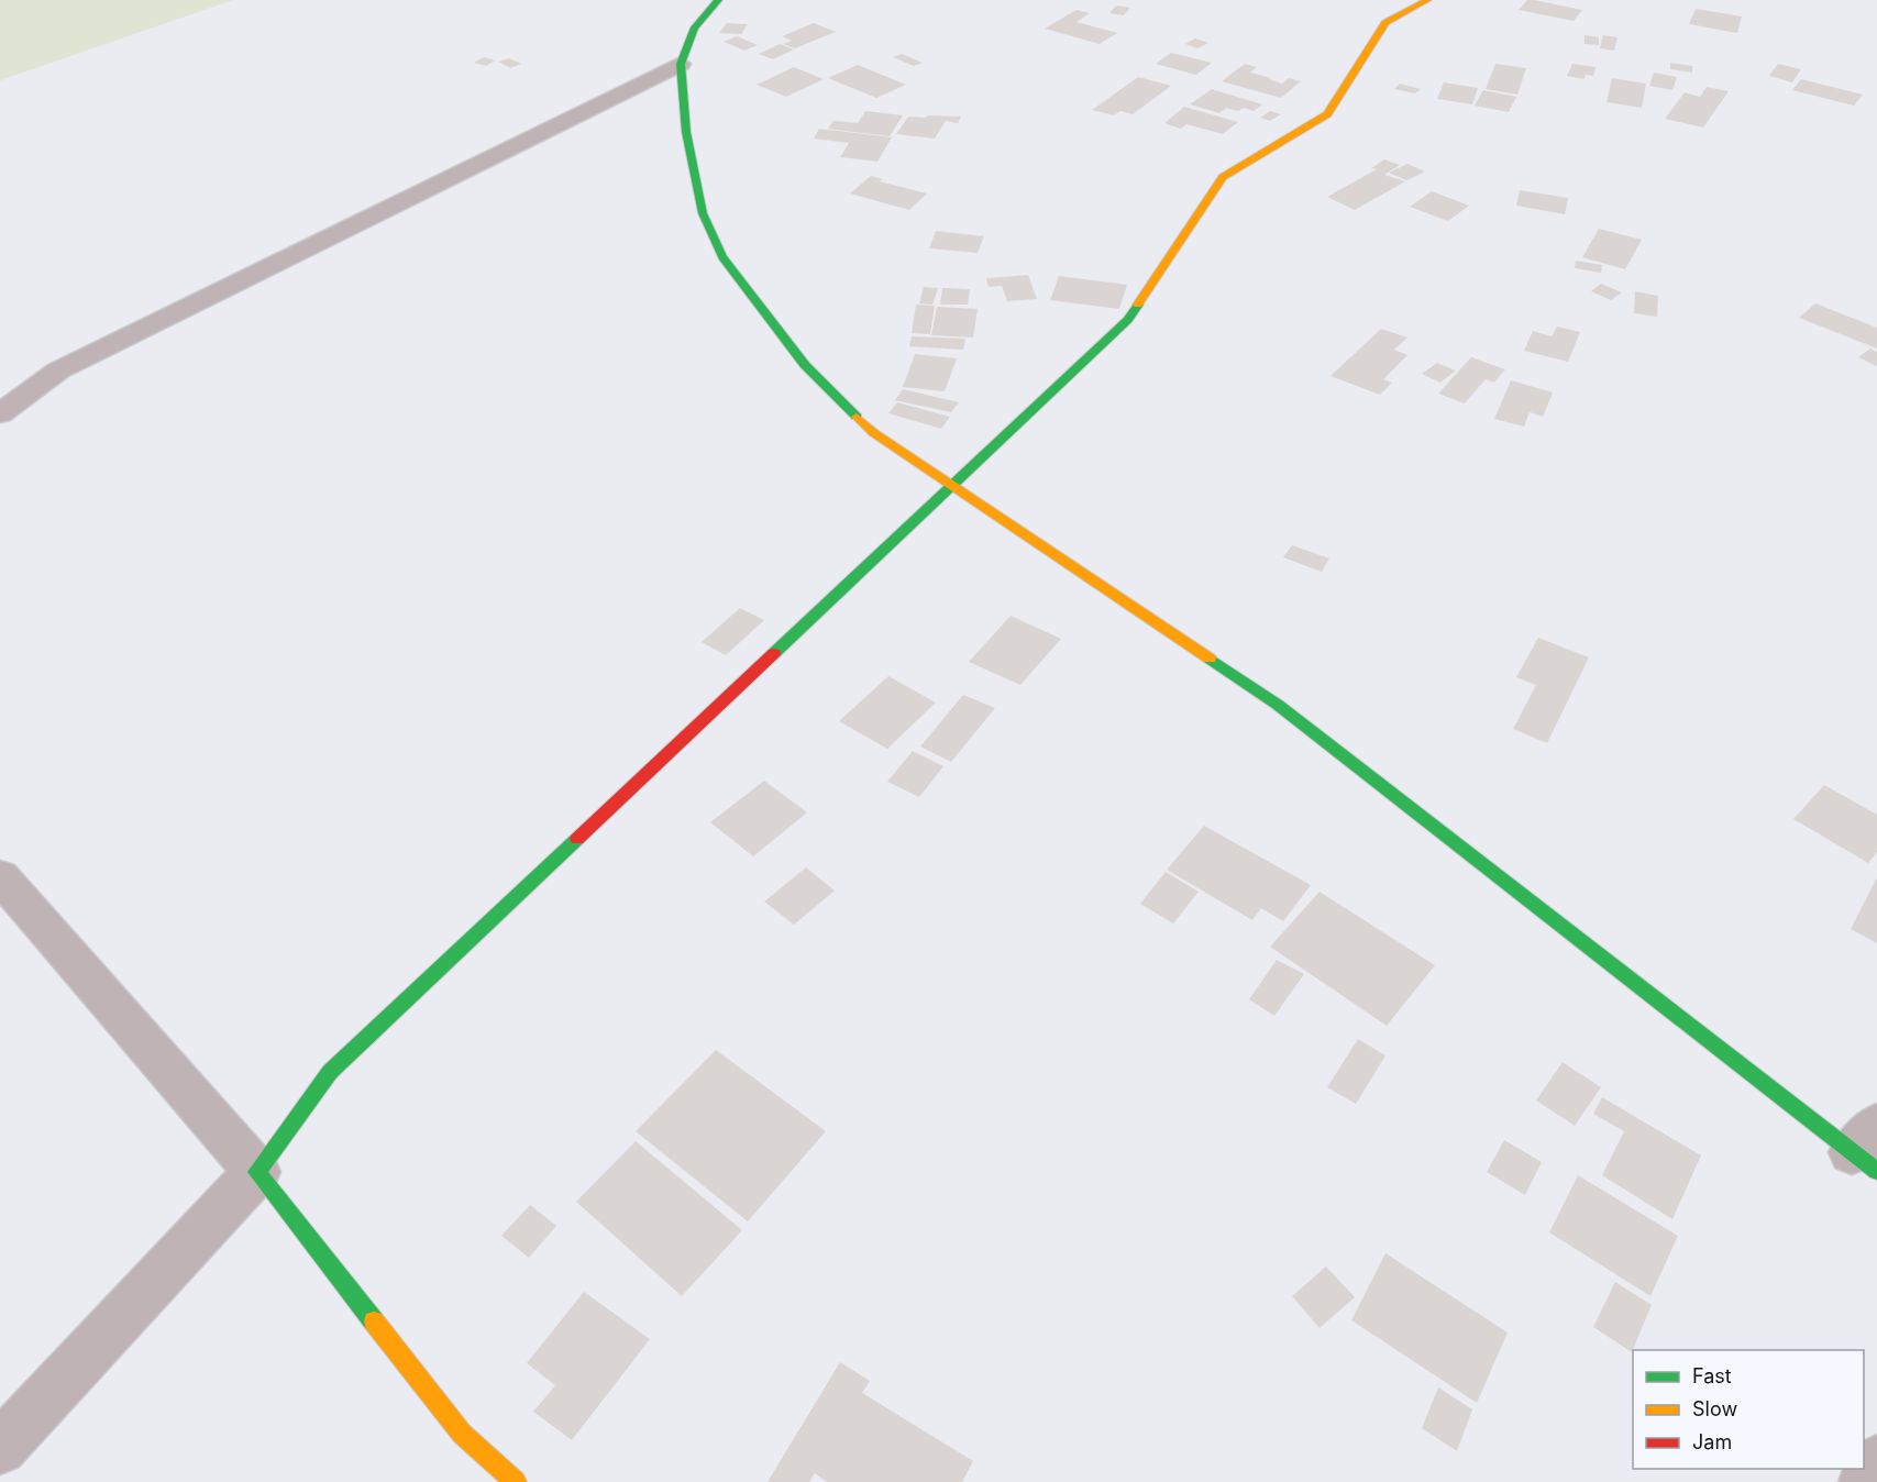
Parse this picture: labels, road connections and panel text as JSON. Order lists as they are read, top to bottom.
{
  "legend": ["Fast", "Slow", "Jam"]
}
